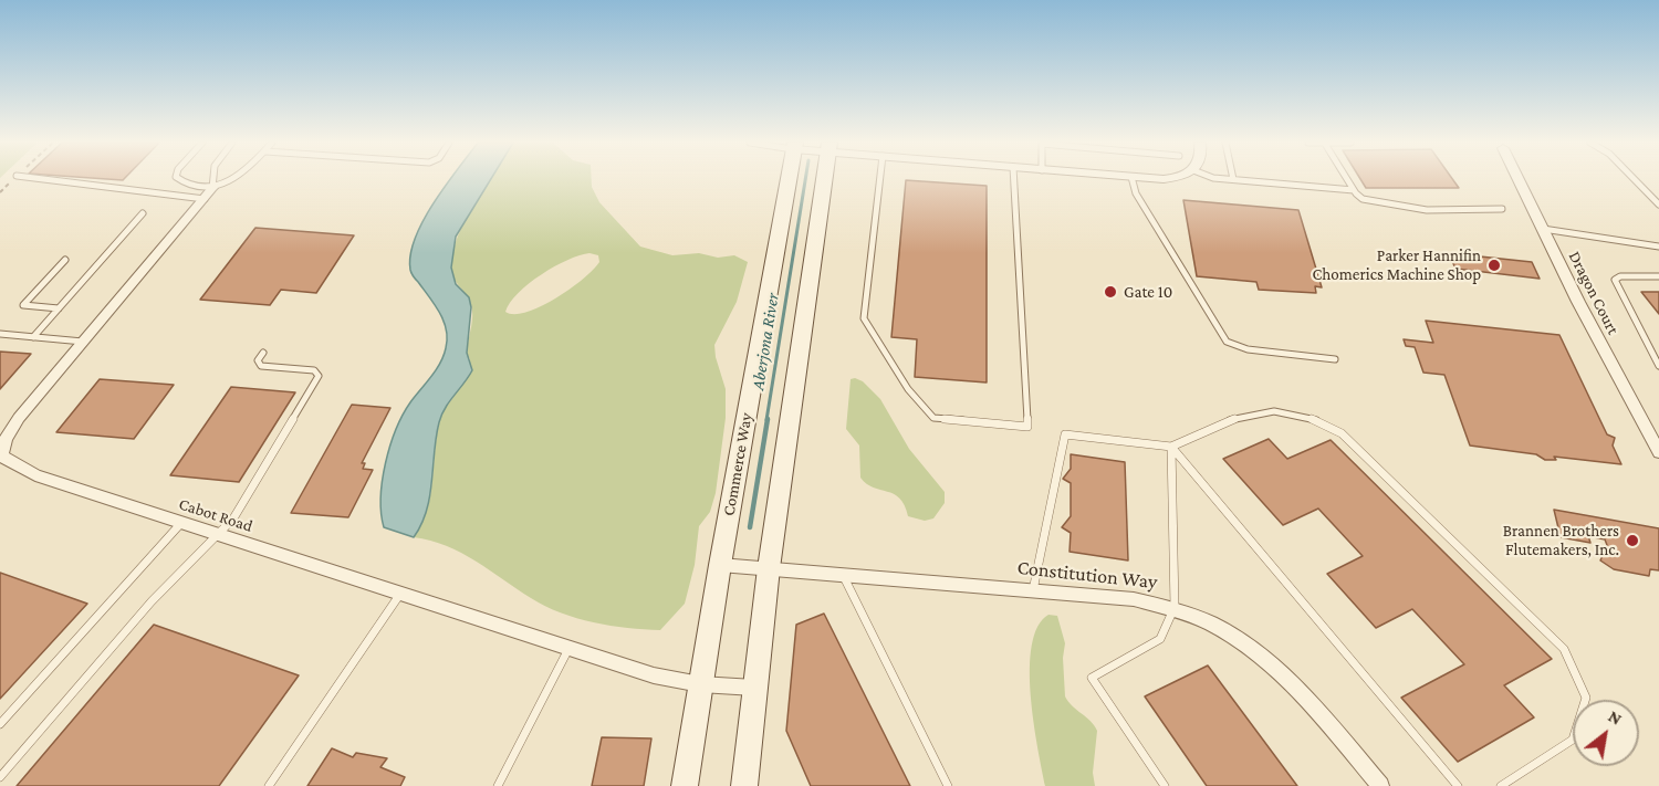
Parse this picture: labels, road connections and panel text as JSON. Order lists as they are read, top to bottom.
{
  "streets": {
    "street": [
      "Dragon Court",
      "Commerce Way",
      "Cabot Road",
      "Constitution Way"
    ]
  },
  "crossings": [
    ["Commerce Way", "Cabot Road"],
    ["Commerce Way", "Constitution Way"]
  ],
  "water": ["Aberjona River"],
  "places": ["Parker Hannifin Chomerics Machine Shop", "Gate 10", "Brannen Brothers Flutemakers, Inc."],
  "north": "top right"
}
